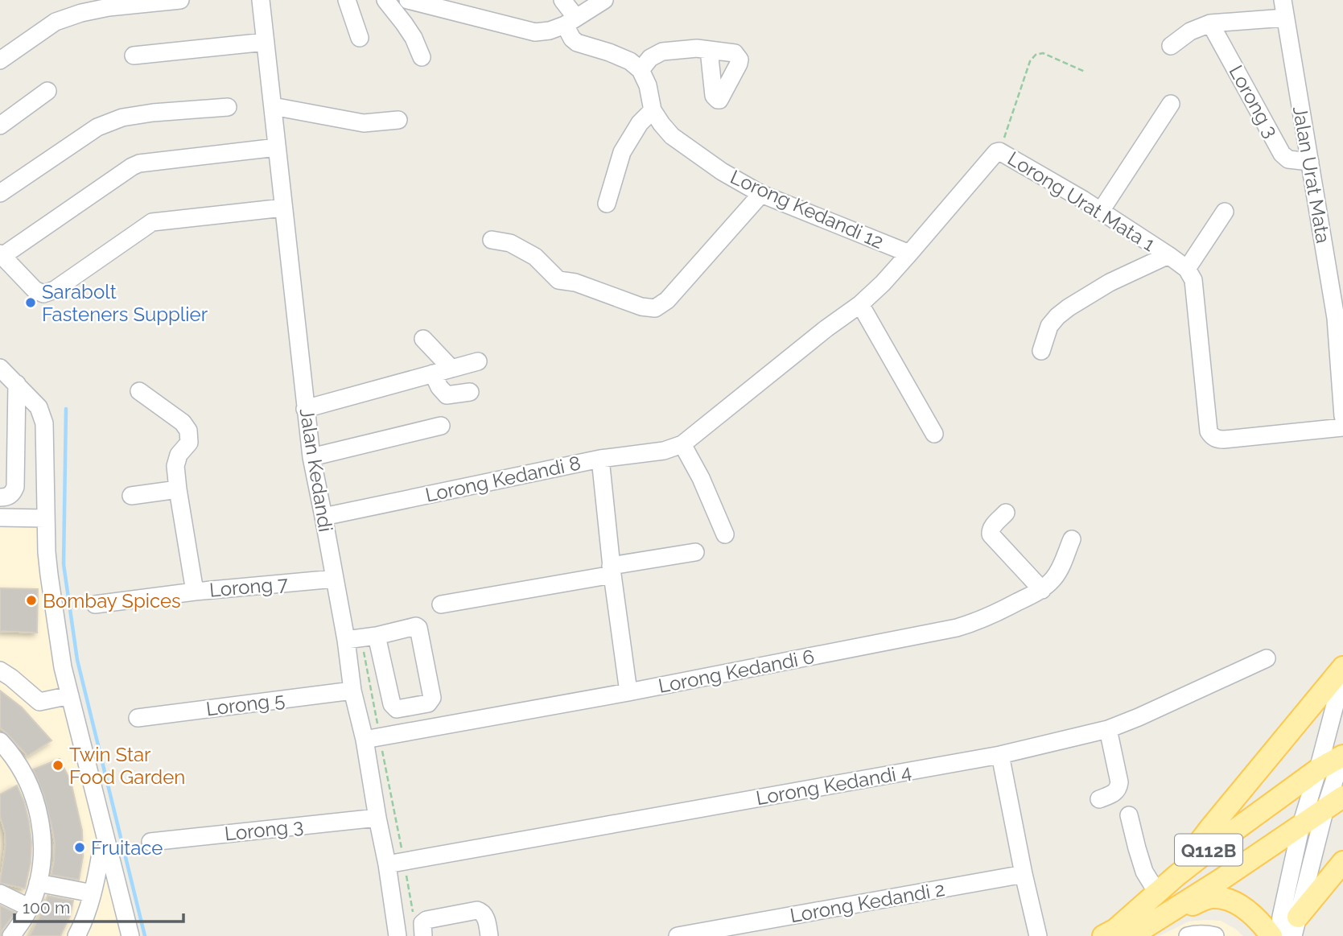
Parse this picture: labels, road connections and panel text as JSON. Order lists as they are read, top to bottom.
{
  "streets": {
    "main road": ["Q112B"],
    "street": [
      "Lorong 3",
      "Jalan Urat Mata",
      "Lorong Urat Mata 1",
      "Lorong Kedandi 12",
      "Jalan Kedandi",
      "Lorong Kedandi 8",
      "Lorong 7",
      "Lorong Kedandi 6",
      "Lorong 5",
      "Lorong Kedandi 4",
      "Lorong Kedandi 2"
    ]
  },
  "crossings": [
    ["Lorong 3", "Jalan Urat Mata"],
    ["Lorong 3", "Jalan Kedandi"],
    ["Lorong Urat Mata 1", "Lorong Kedandi 12"],
    ["Lorong Urat Mata 1", "Lorong Kedandi 8"],
    ["Jalan Kedandi", "Lorong Kedandi 8"],
    ["Jalan Kedandi", "Lorong 7"],
    ["Jalan Kedandi", "Lorong Kedandi 6"],
    ["Jalan Kedandi", "Lorong 5"],
    ["Jalan Kedandi", "Lorong Kedandi 4"]
  ],
  "places": [
    "Sarabolt Fasteners Supplier",
    "Bombay Spices",
    "Twin Star Food Garden",
    "Fruitace"
  ],
  "scale_bar": "100 m"
}
